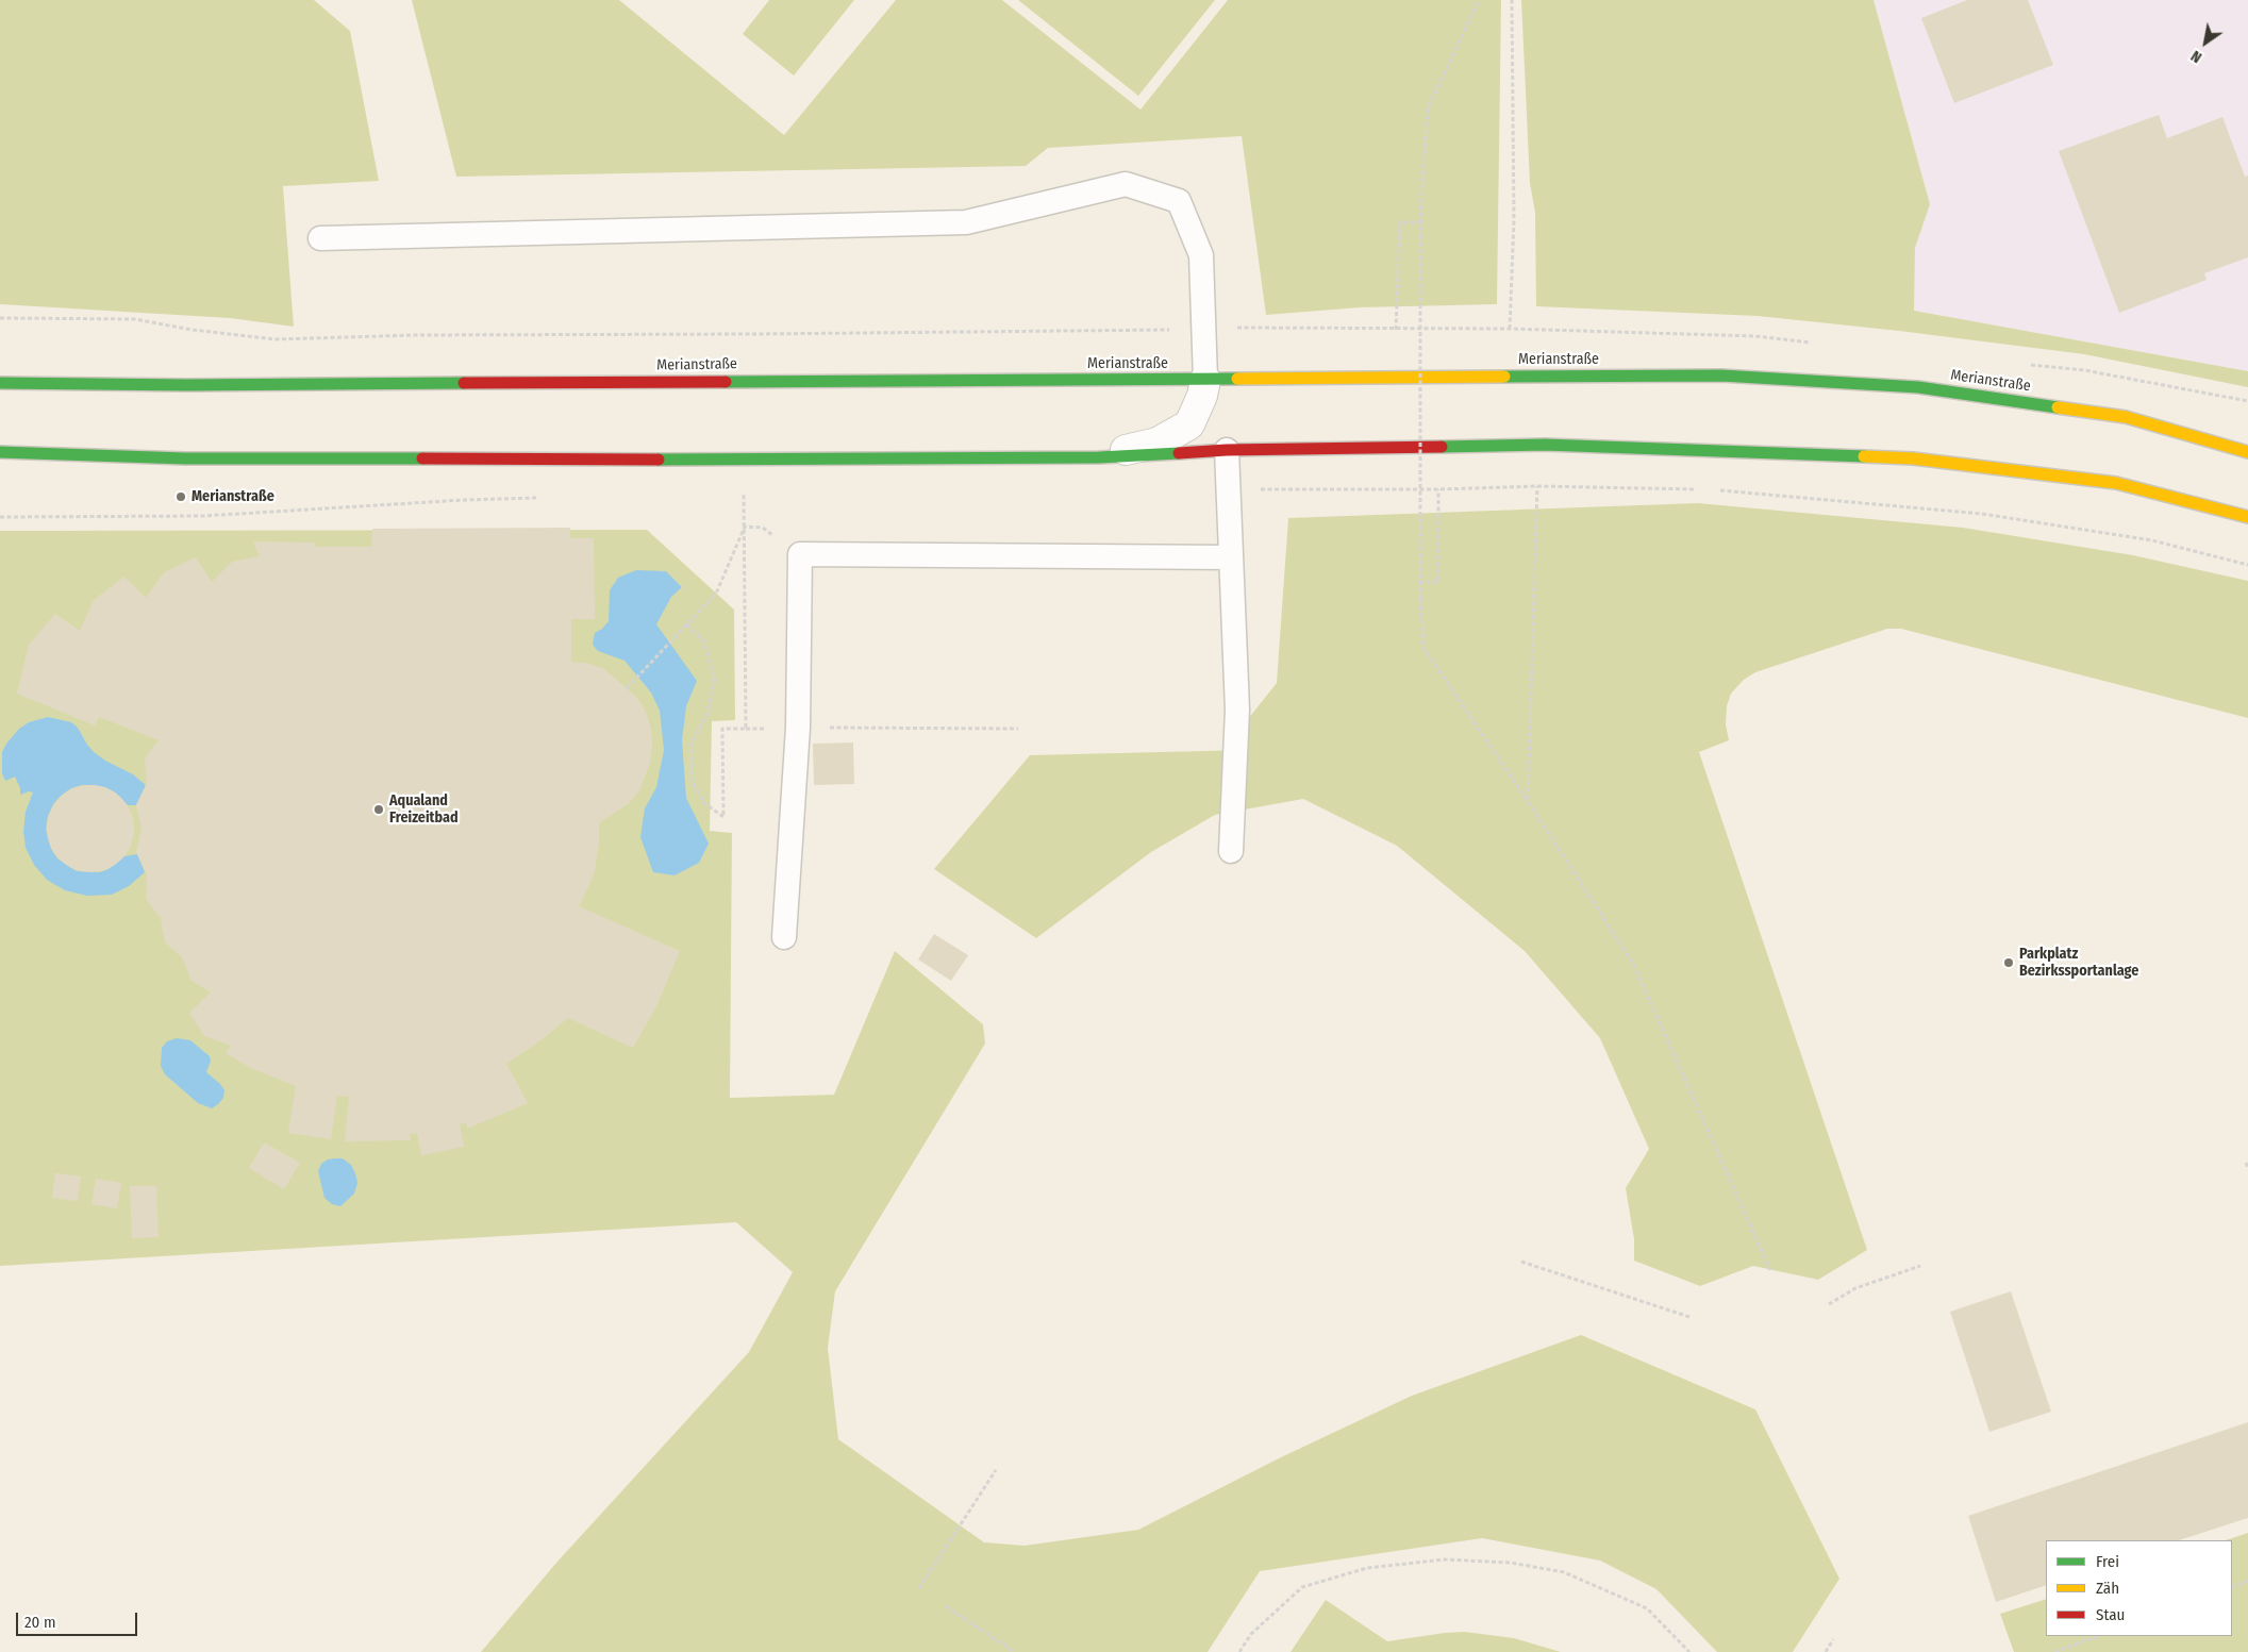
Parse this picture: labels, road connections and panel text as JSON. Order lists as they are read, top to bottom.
{
  "streets": {
    "main road": ["Merianstraße"]
  },
  "places": ["Merianstraße", "Aqualand Freizeitbad", "Parkplatz Bezirkssportanlage"],
  "legend": ["Frei", "Zäh", "Stau"],
  "scale_bar": "20 m",
  "north": "bottom left"
}
